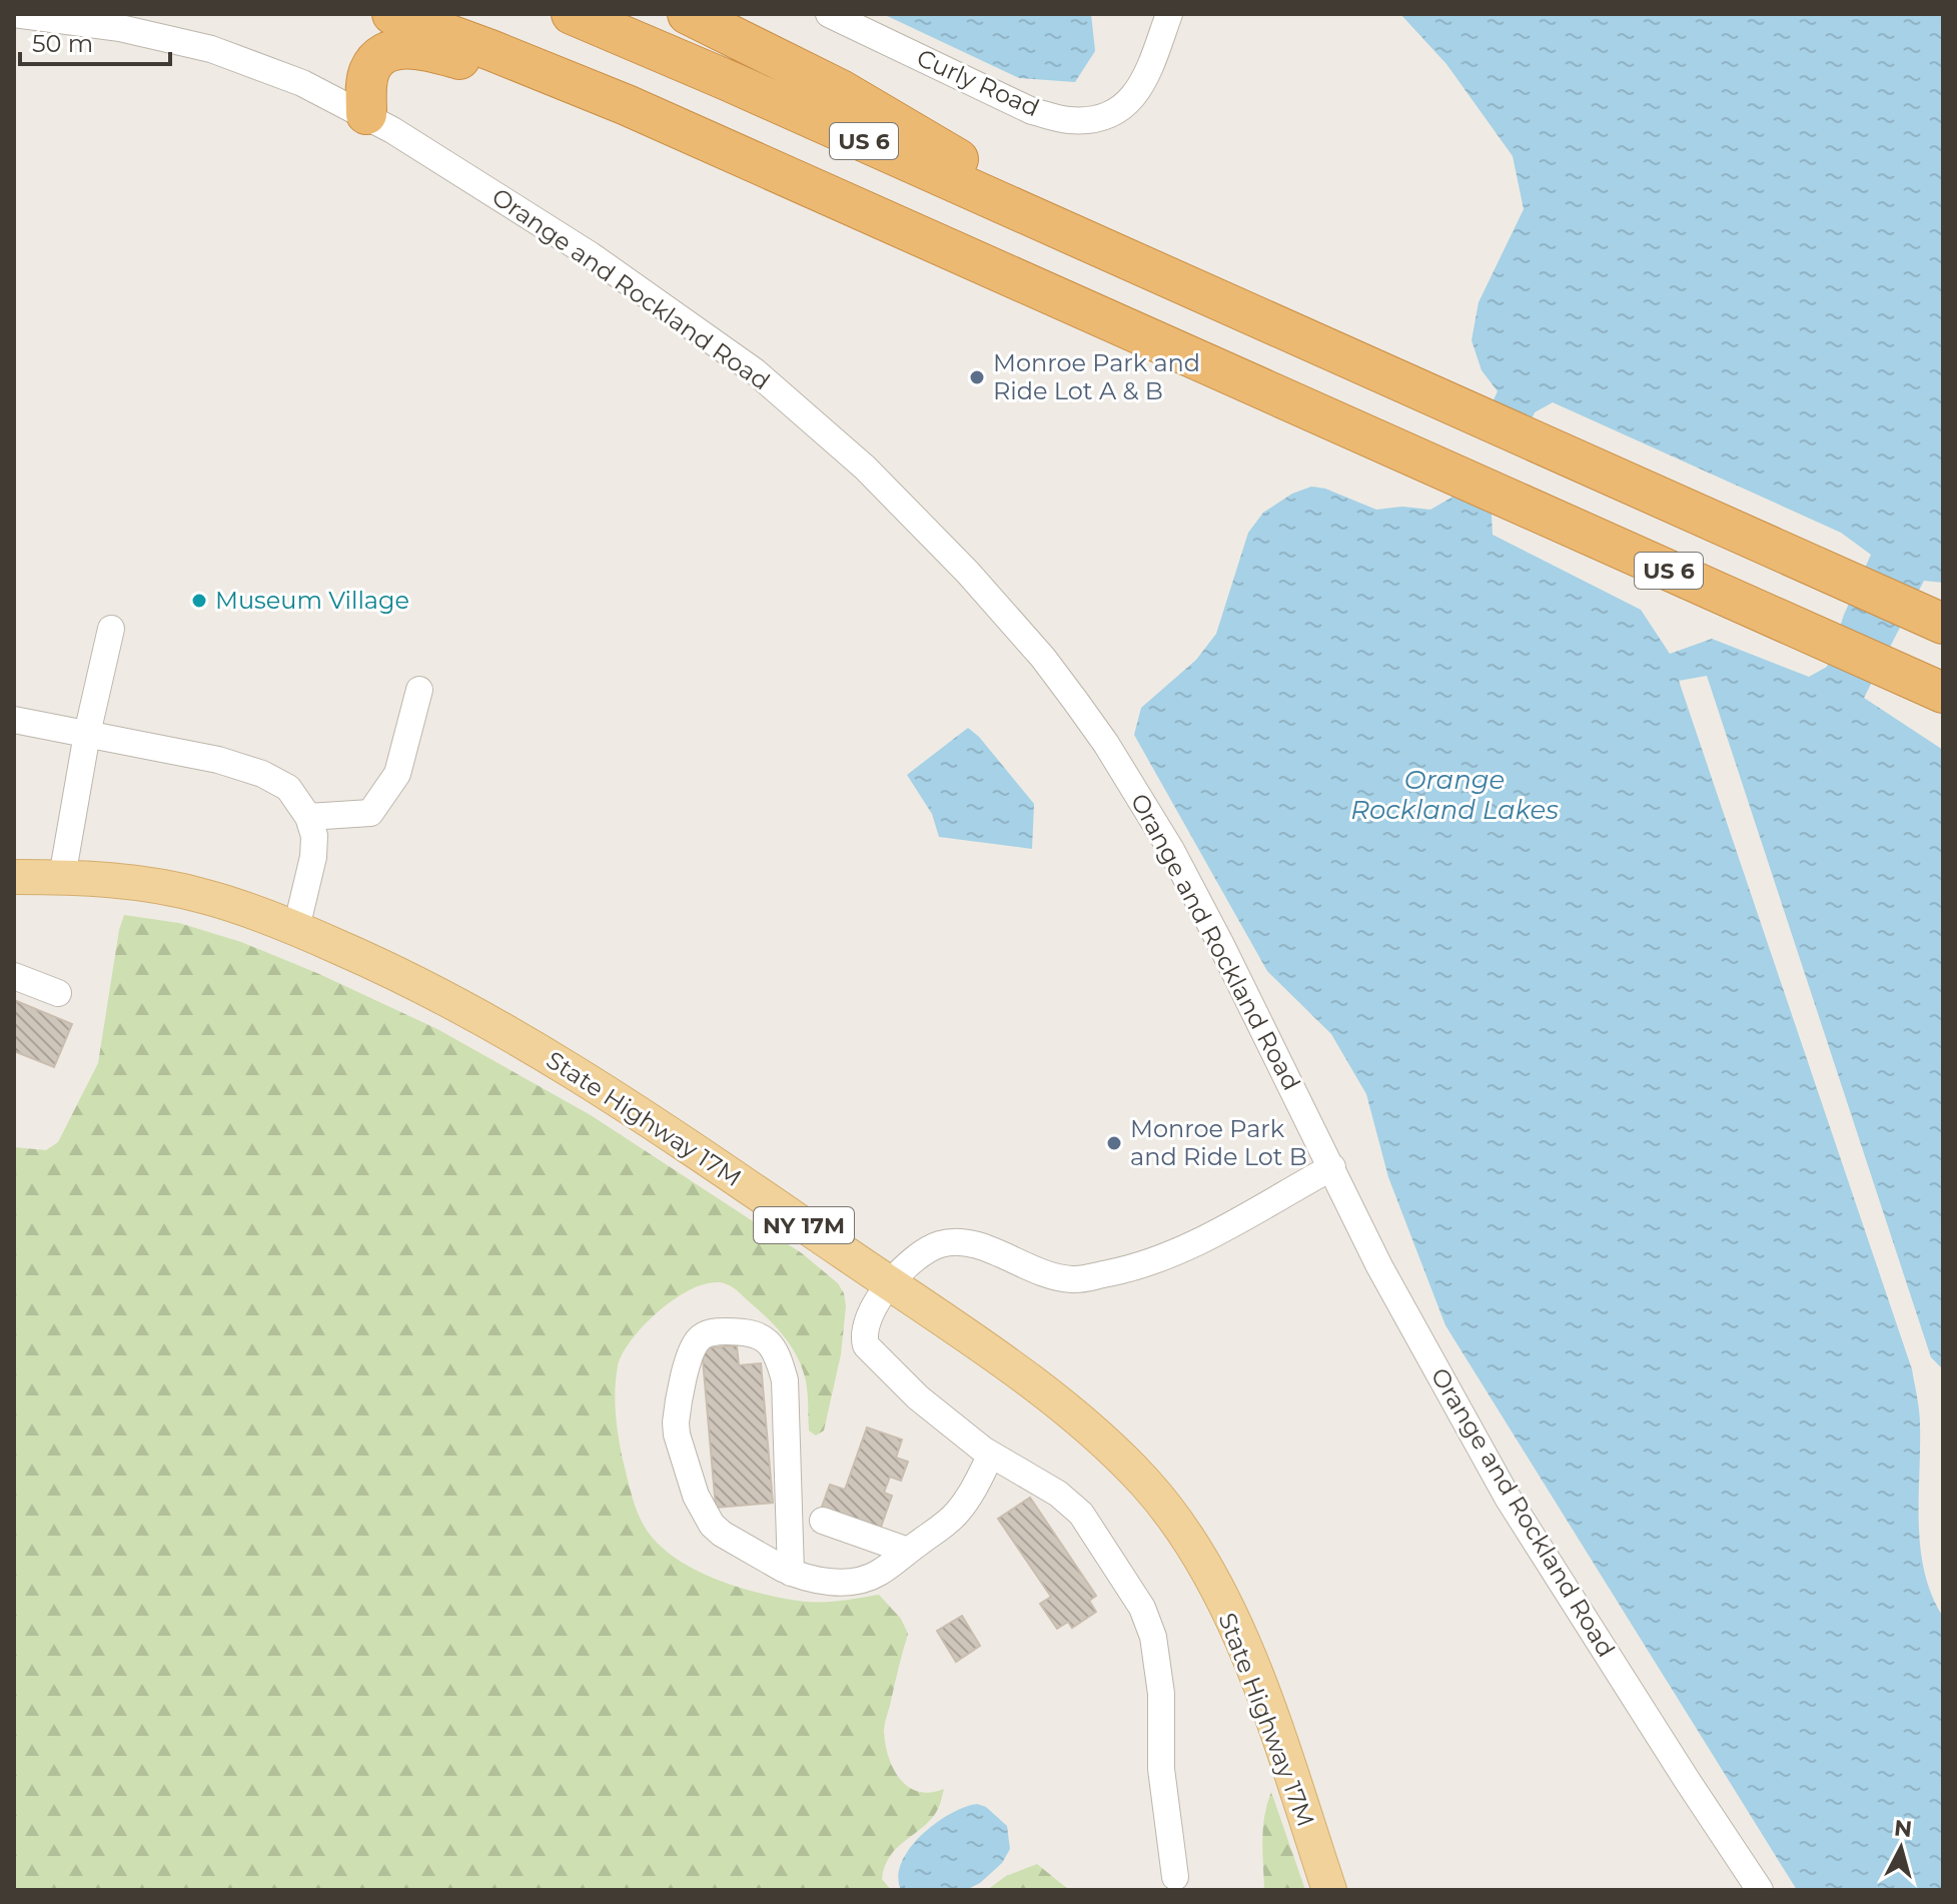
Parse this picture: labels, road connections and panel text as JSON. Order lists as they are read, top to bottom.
{
  "streets": {
    "highway": ["US 6"],
    "main road": ["State Highway 17M", "NY 17M"],
    "street": ["Curly Road", "Orange and Rockland Road"]
  },
  "water": ["Orange Rockland Lakes"],
  "places": ["Monroe Park and Ride Lot A & B", "Museum Village", "Monroe Park and Ride Lot B"],
  "scale_bar": "50 m",
  "north": "top"
}
